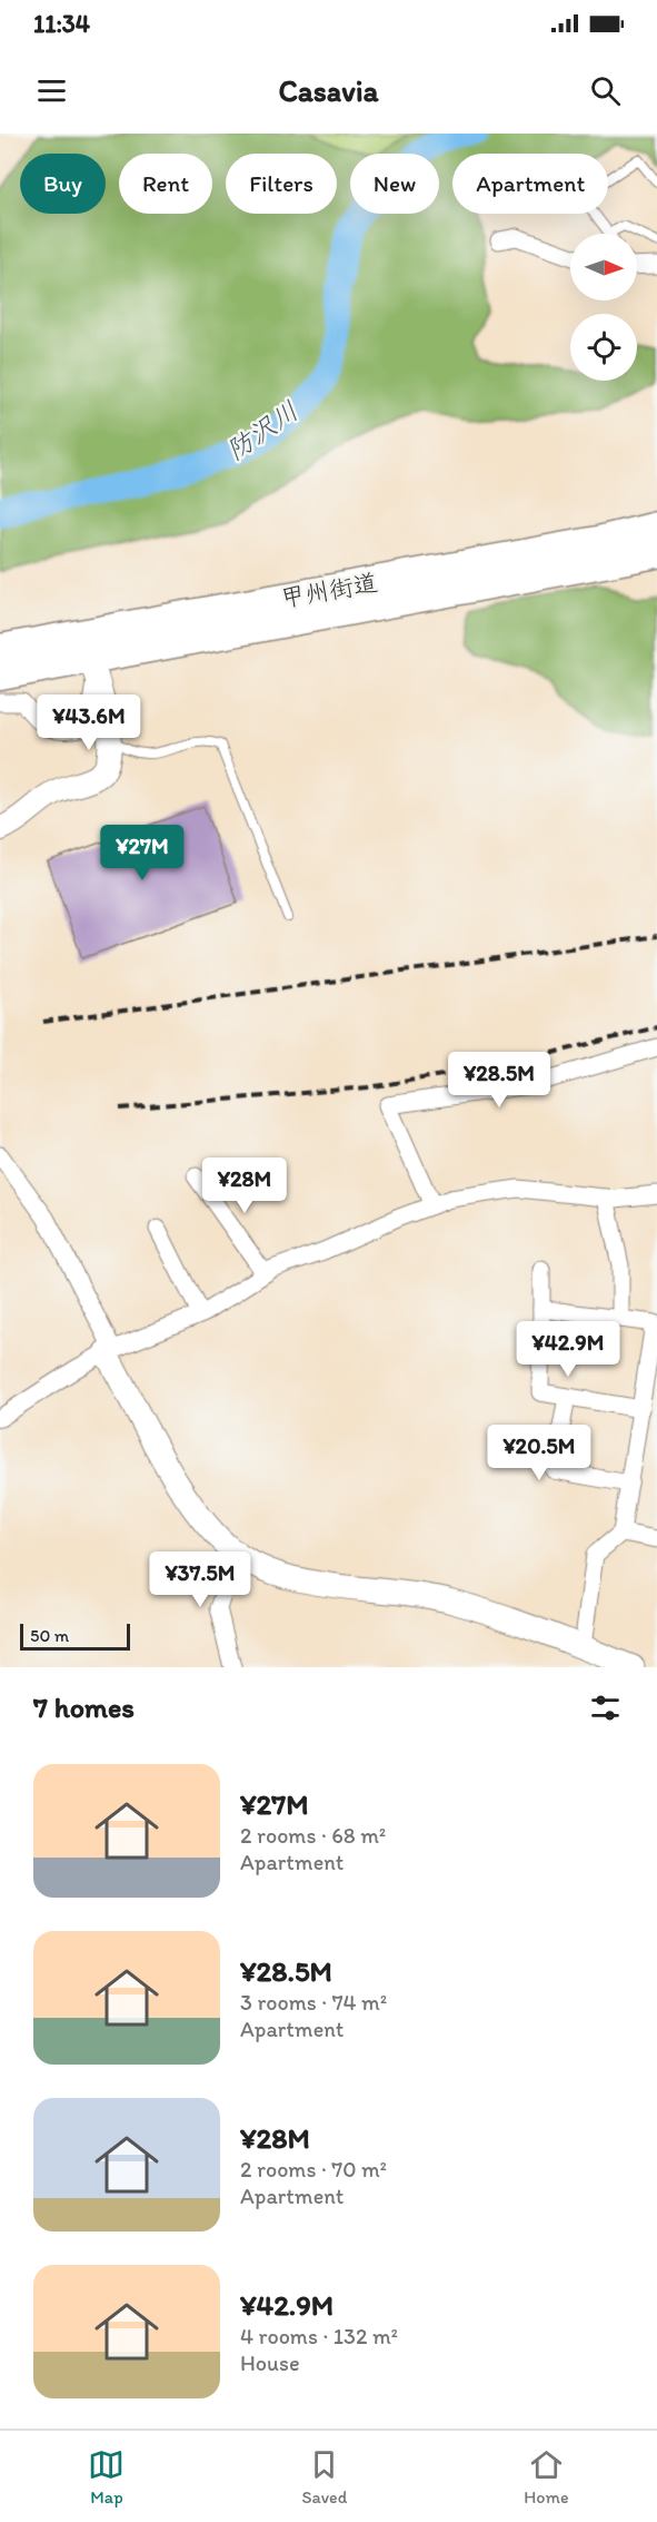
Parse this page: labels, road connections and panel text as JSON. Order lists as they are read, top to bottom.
{
  "streets": {
    "highway": ["甲州街道"]
  },
  "water": ["防沢川"],
  "scale_bar": "50 m",
  "north": "right",
  "page": {
    "status": "11:34",
    "header": "Casavia",
    "chip": [
      "Buy",
      "Rent",
      "Filters",
      "New",
      "Apartment"
    ],
    "price": [
      "¥43.6M",
      "¥27M",
      "¥28.5M",
      "¥28M",
      "¥42.9M",
      "¥20.5M",
      "¥37.5M"
    ],
    "scale": "50 m",
    "heading": "7 homes",
    "list": [
      {
        "name": "¥27M",
        "note": "2 rooms · 68 m² · Apartment"
      },
      {
        "name": "¥28.5M",
        "note": "3 rooms · 74 m² · Apartment"
      },
      {
        "name": "¥28M",
        "note": "2 rooms · 70 m² · Apartment"
      },
      {
        "name": "¥42.9M",
        "note": "4 rooms · 132 m² · House"
      }
    ],
    "tabs": ["Map", "Saved", "Home"]
  }
}
